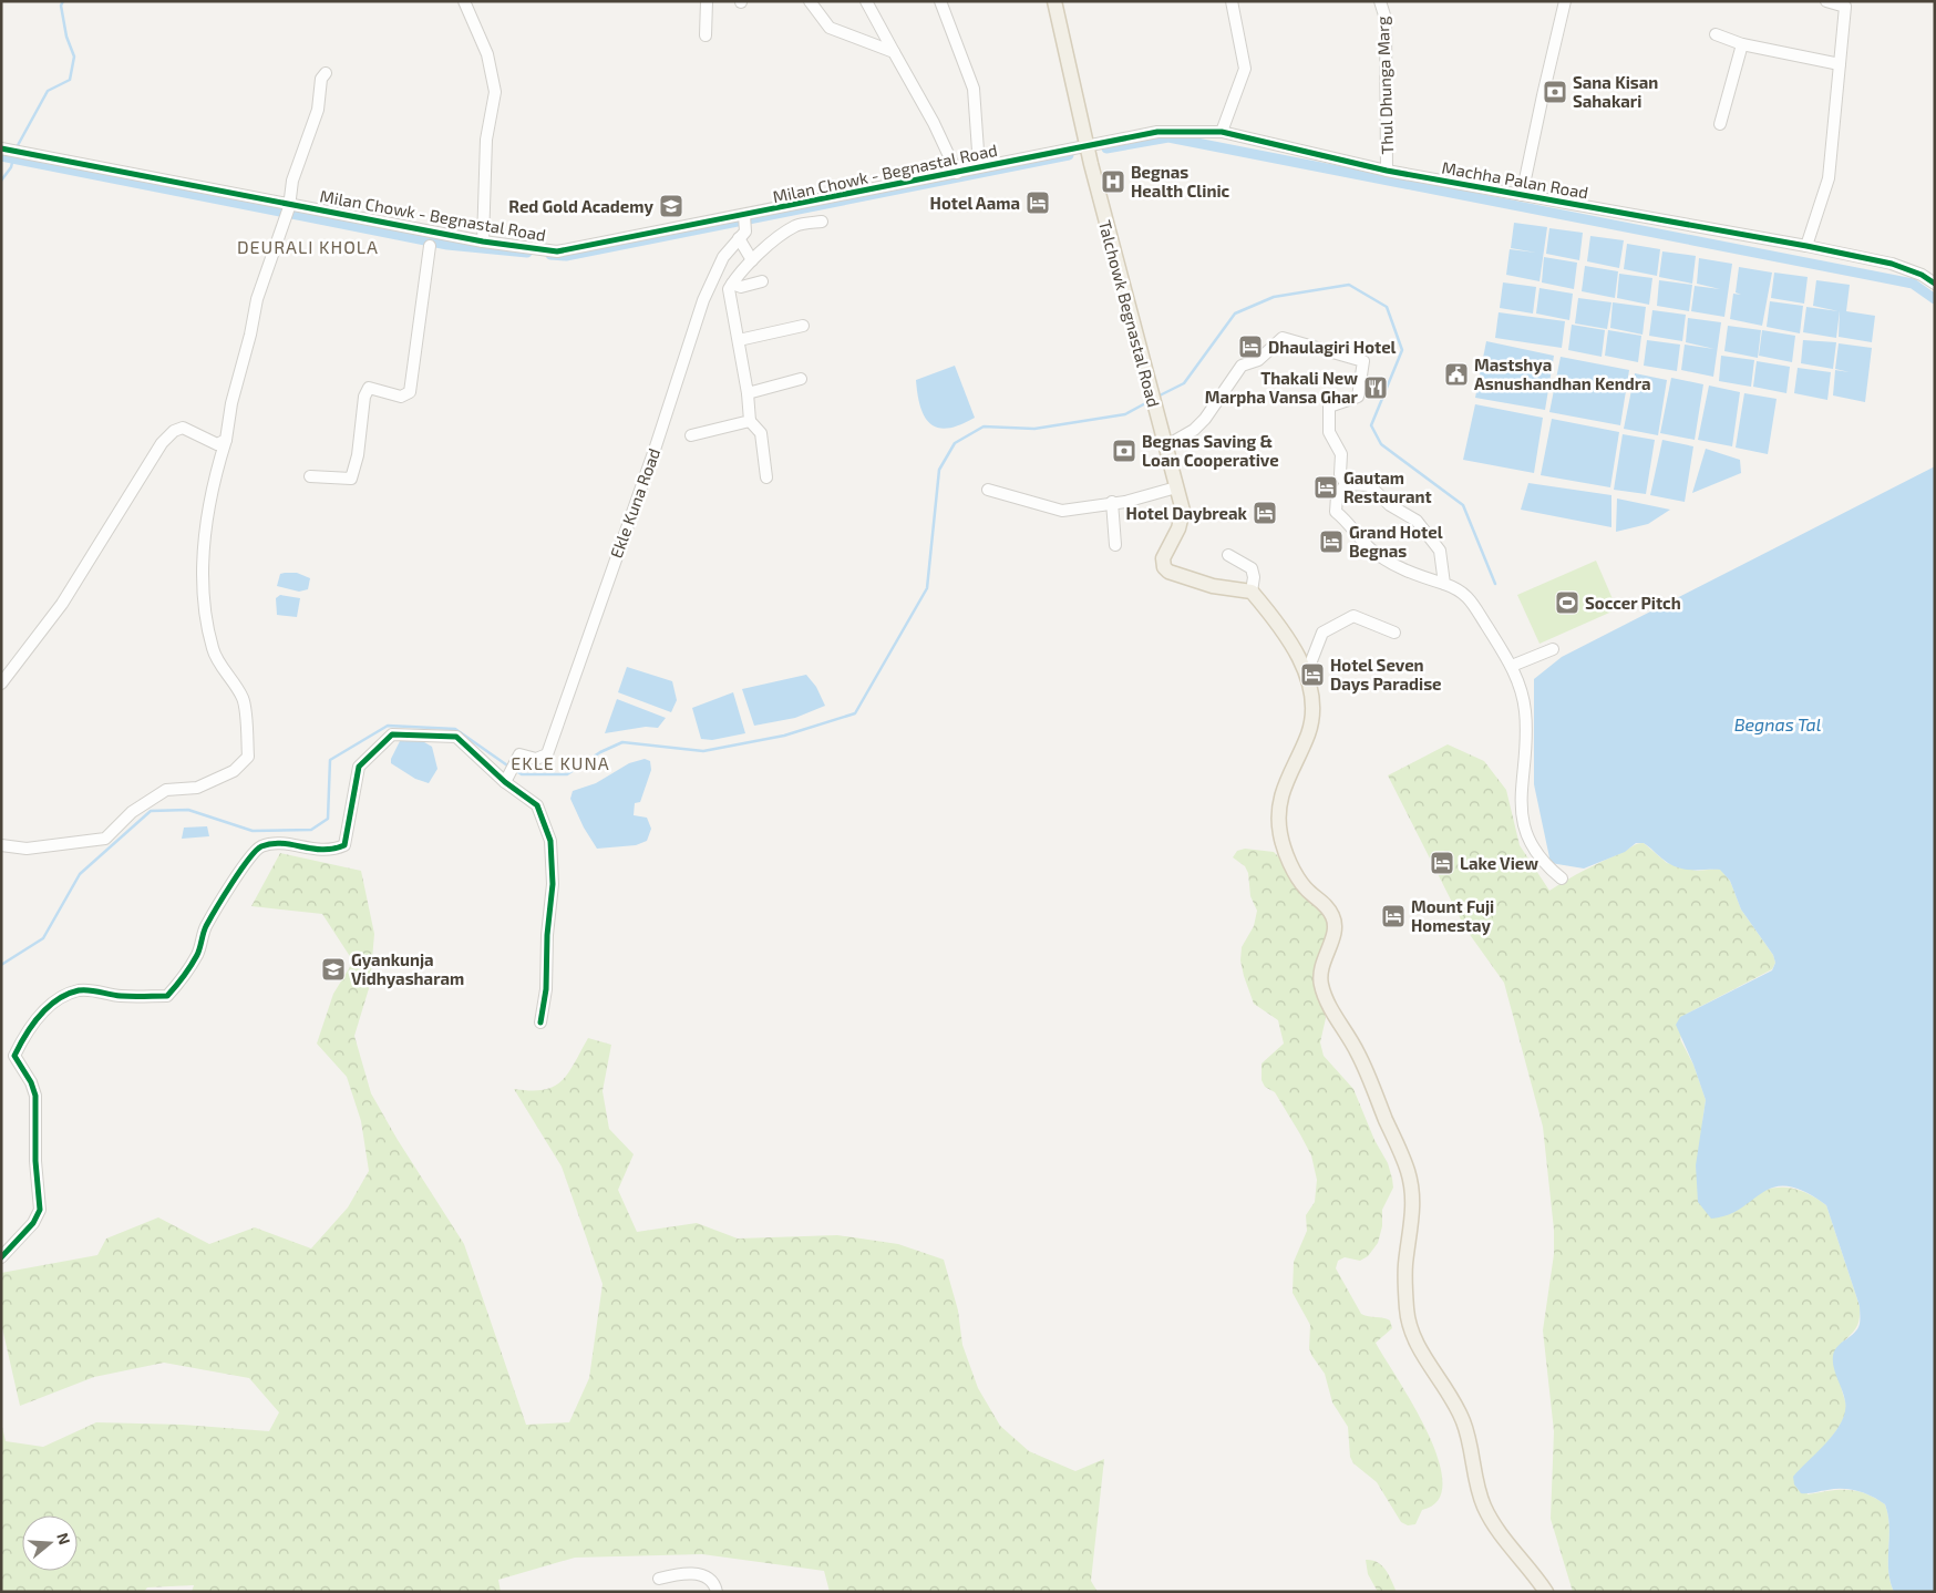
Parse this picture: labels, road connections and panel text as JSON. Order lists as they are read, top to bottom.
{
  "streets": {
    "main road": ["Talchowk Begnastal Road"],
    "street": [
      "Thul Dhunga Marg",
      "Milan Chowk - Begnastal Road",
      "Machha Palan Road",
      "Ekle Kuna Road"
    ]
  },
  "crossings": [
    ["Thul Dhunga Marg", "Machha Palan Road"],
    ["Milan Chowk - Begnastal Road", "Machha Palan Road"],
    ["Milan Chowk - Begnastal Road", "Talchowk Begnastal Road"],
    ["Machha Palan Road", "Talchowk Begnastal Road"]
  ],
  "districts": ["DEURALI KHOLA", "EKLE KUNA"],
  "water": ["Begnas Tal"],
  "places": {
    "bank": ["Sana Kisan Sahakari", "Begnas Saving & Loan Cooperative"],
    "hospital": ["Begnas Health Clinic"],
    "hotel": [
      "Hotel Aama",
      "Dhaulagiri Hotel",
      "Gautam Restaurant",
      "Hotel Daybreak",
      "Grand Hotel Begnas",
      "Hotel Seven Days Paradise",
      "Lake View",
      "Mount Fuji Homestay"
    ],
    "school or university": ["Red Gold Academy", "Gyankunja Vidhyasharam"],
    "public building": ["Mastshya Asnushandhan Kendra"],
    "restaurant": ["Thakali New Marpha Vansa Ghar"],
    "sports": ["Soccer Pitch"]
  },
  "north": "right"
}
